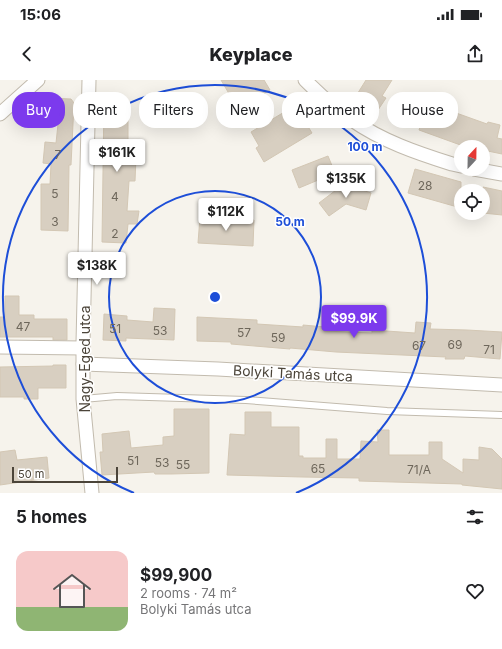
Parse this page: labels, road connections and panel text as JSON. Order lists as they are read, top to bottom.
{
  "streets": {
    "street": ["Nagy-Eged utca", "Bolyki Tamás utca"]
  },
  "crossings": [
    ["Nagy-Eged utca", "Bolyki Tamás utca"]
  ],
  "house_numbers": [
    "7",
    "28",
    "5",
    "4",
    "3",
    "2",
    "47",
    "51",
    "53",
    "57",
    "59",
    "69",
    "67",
    "71",
    "51",
    "53",
    "55",
    "65",
    "71/A"
  ],
  "scale_bar": "50 m",
  "north": "top",
  "page": {
    "status": "15:06",
    "header": "Keyplace",
    "chip": [
      "Buy",
      "Rent",
      "Filters",
      "New",
      "Apartment",
      "House"
    ],
    "price": [
      "$161K",
      "$135K",
      "$112K",
      "$138K",
      "$99.9K"
    ],
    "scale": "50 m",
    "heading": "5 homes",
    "list": [
      {
        "name": "$99,900",
        "note": "2 rooms · 74 m² · Bolyki Tamás utca"
      }
    ]
  },
  "rings": ["100 m", "50 m"]
}
